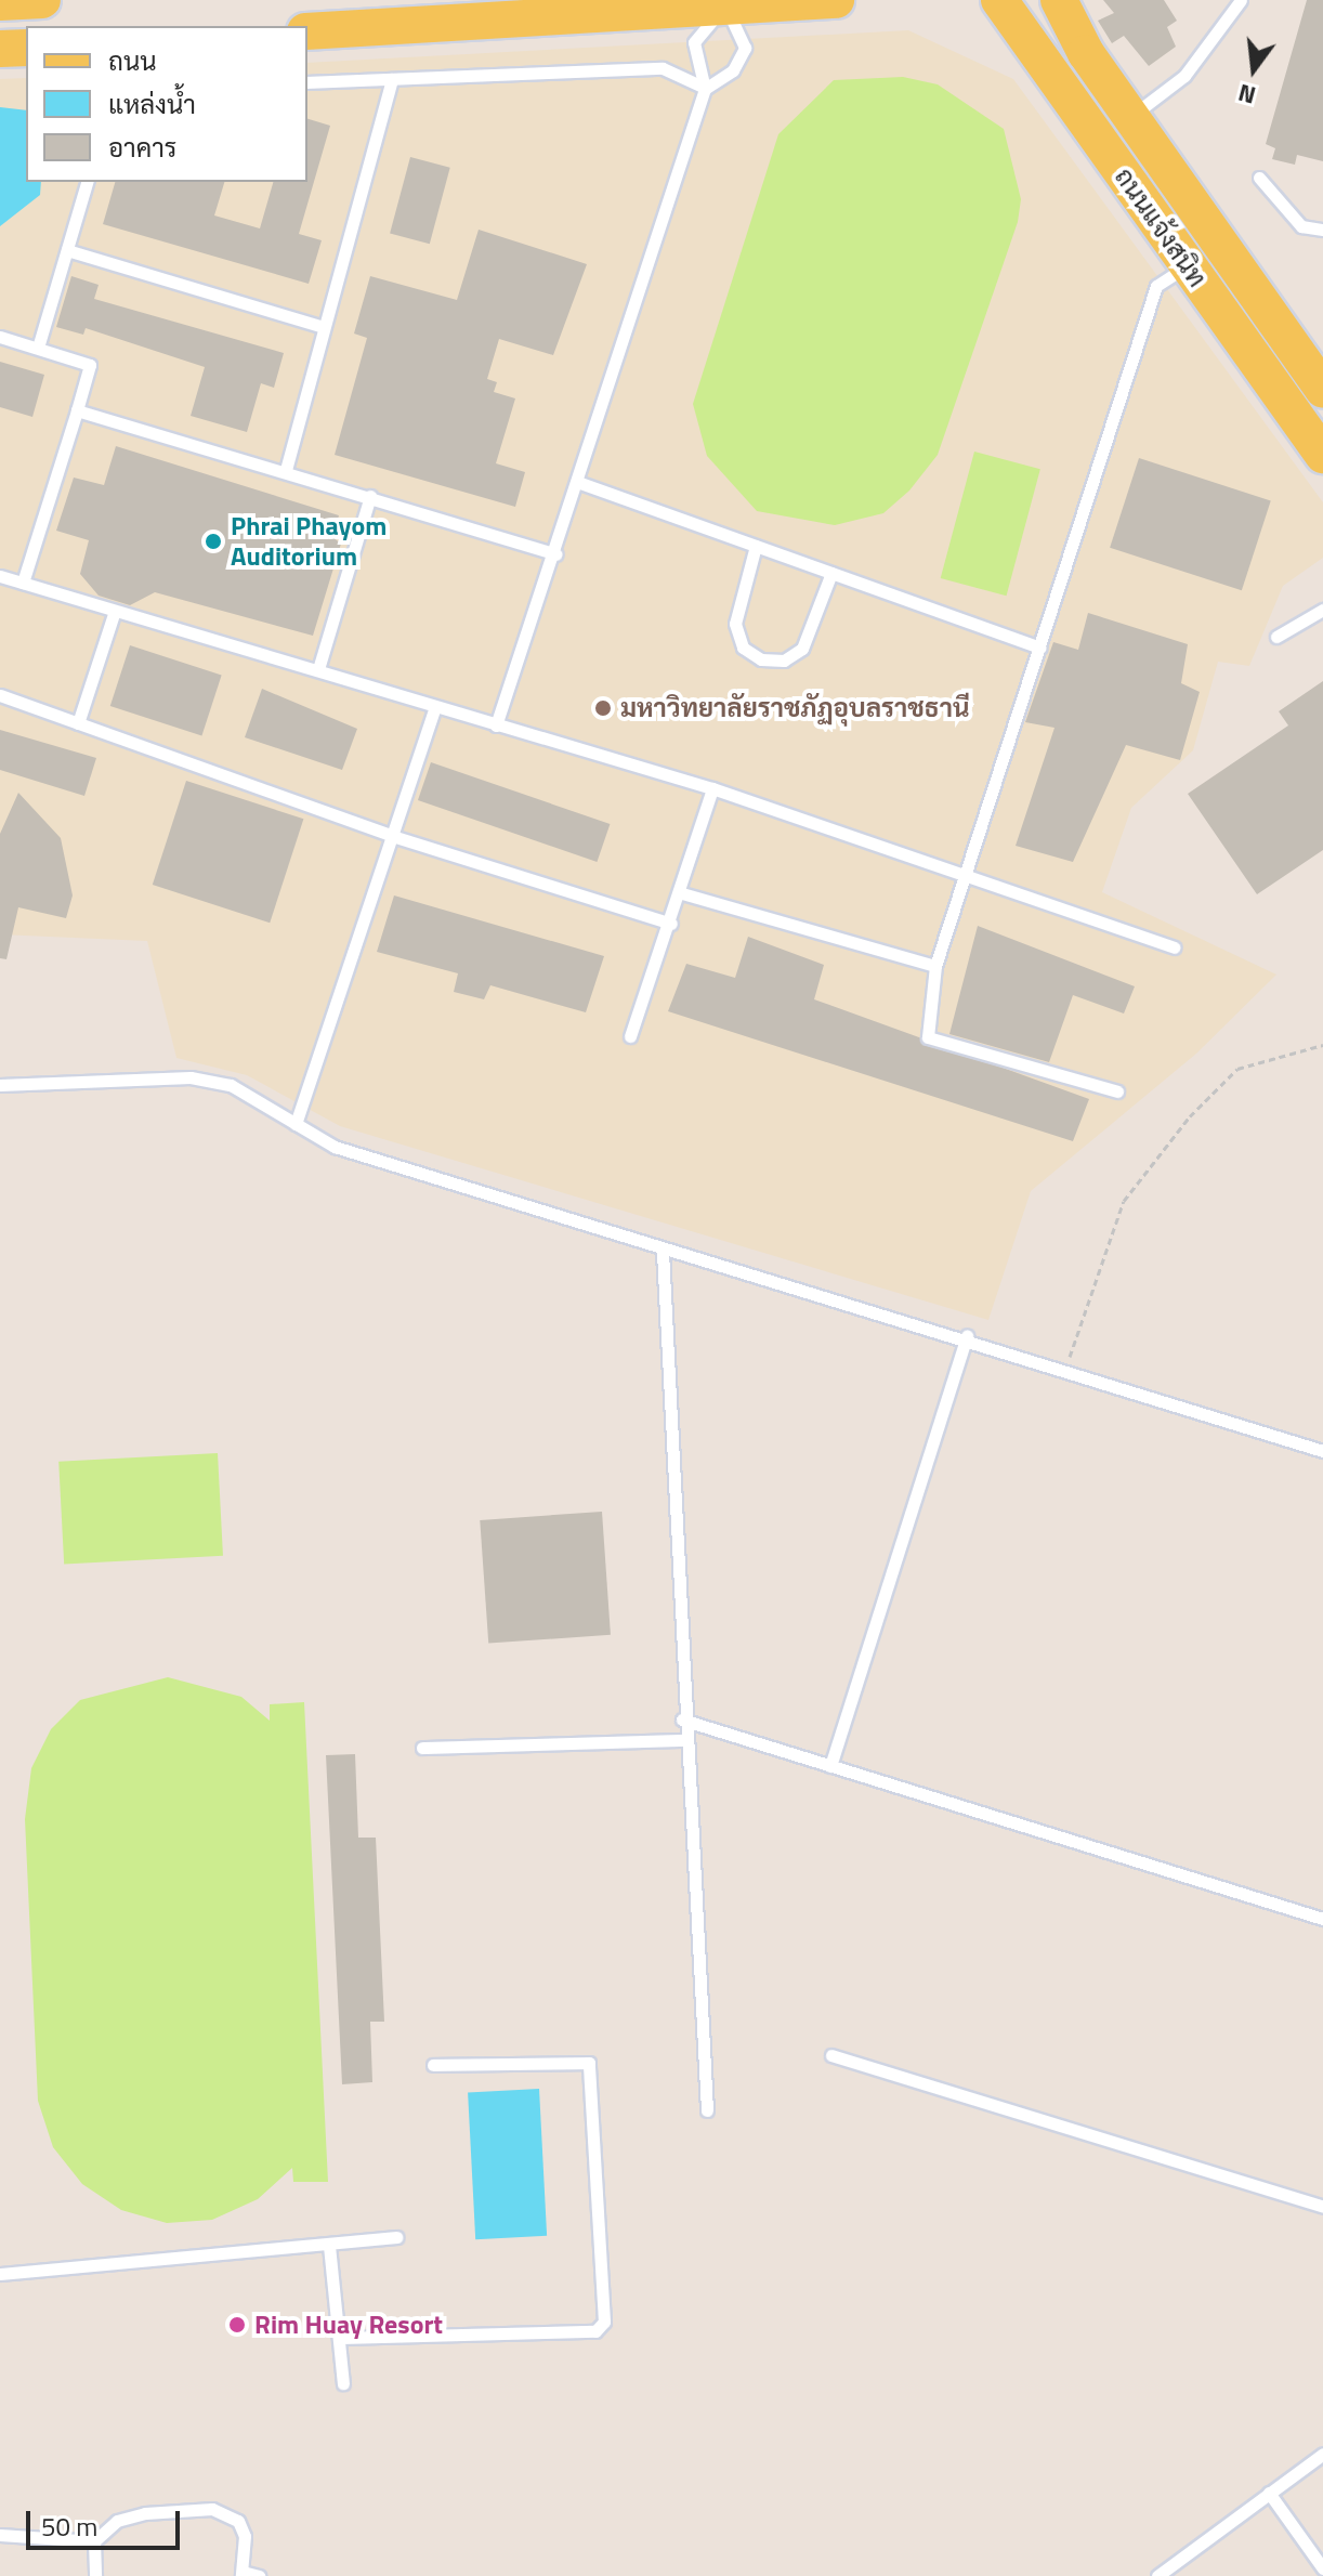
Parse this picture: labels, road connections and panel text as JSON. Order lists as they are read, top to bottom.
{
  "streets": {
    "main road": ["ถนนแจ้งสนิท"]
  },
  "places": ["Phrai Phayom Auditorium", "มหาวิทยาลัยราชภัฏอุบลราชธานี", "Rim Huay Resort"],
  "legend": ["ถนน", "แหล่งน้ำ", "อาคาร"],
  "scale_bar": "50 m",
  "north": "bottom"
}
